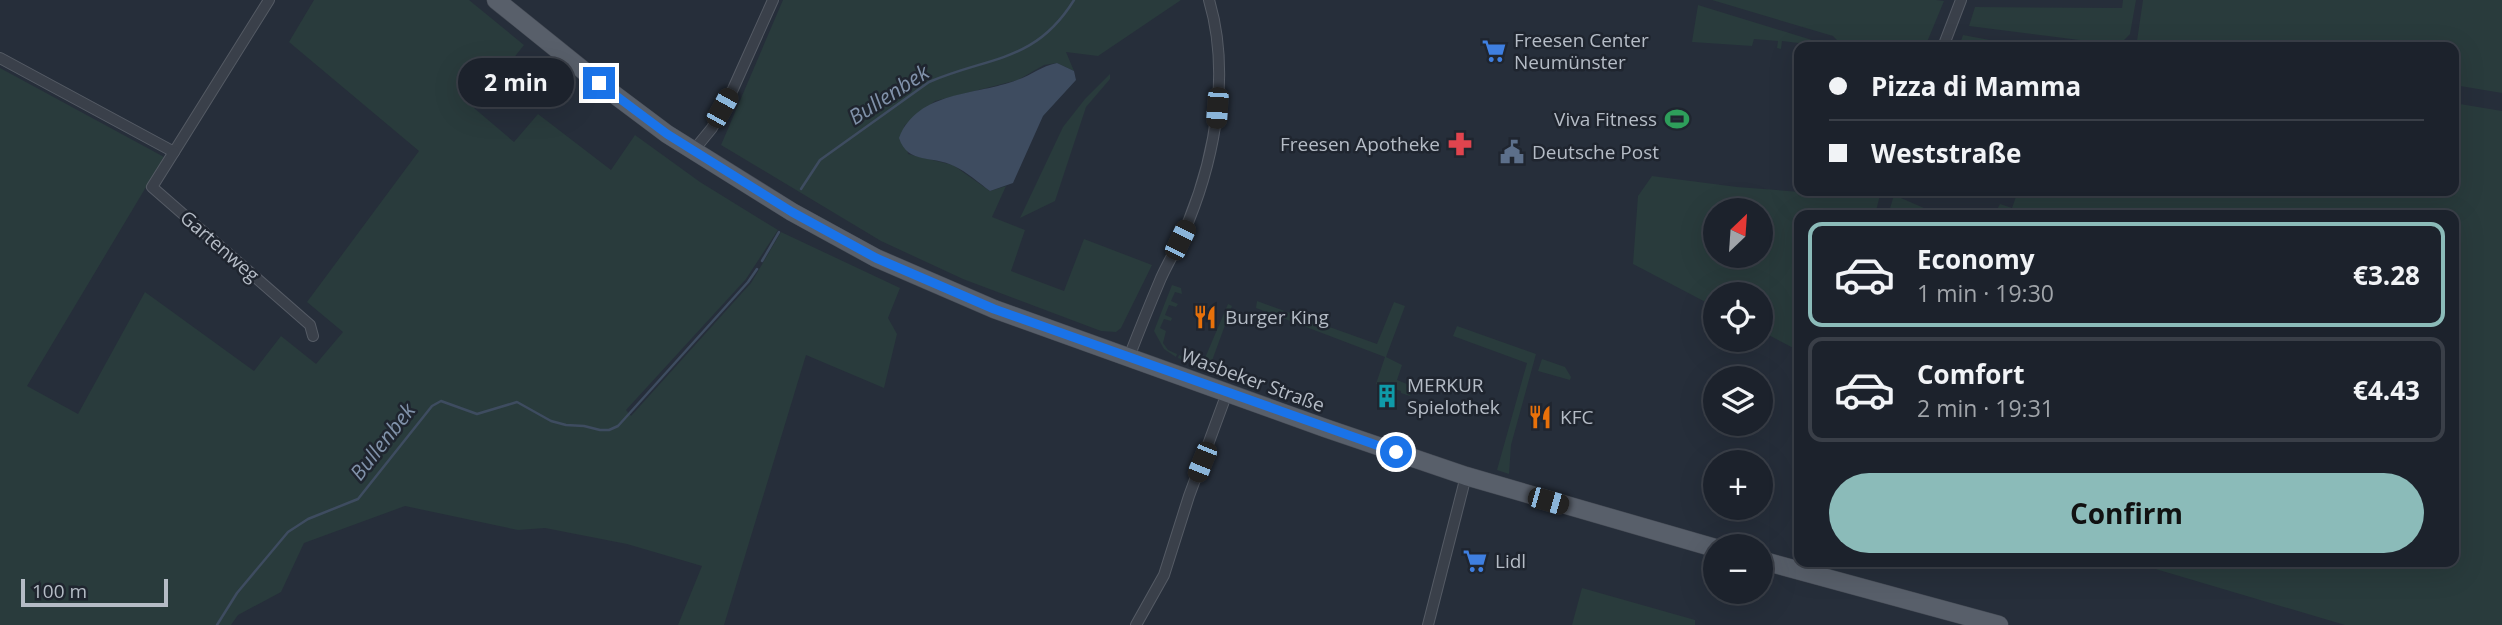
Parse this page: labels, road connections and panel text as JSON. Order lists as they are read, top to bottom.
{
  "streets": {
    "main road": ["Wasbeker Straße"],
    "street": ["Gartenweg"]
  },
  "water": ["Bullenbek"],
  "places": {
    "supermarket": ["Freesen Center Neumünster", "Lidl"],
    "sports": ["Viva Fitness"],
    "pharmacy": ["Freesen Apotheke"],
    "public building": ["Deutsche Post"],
    "restaurant": ["Burger King", "KFC"],
    "building": ["MERKUR Spielothek"]
  },
  "scale_bar": "100 m",
  "north": "top right",
  "page": {
    "banner": ["Pizza di Mamma", "Weststraße"],
    "bubble": "2 min",
    "map_buttons": ["+", "−"],
    "list": [
      {
        "name": "Economy",
        "note": "1 min · 19:30",
        "value": "€3.28"
      },
      {
        "name": "Comfort",
        "note": "2 min · 19:31",
        "value": "€4.43"
      }
    ],
    "buttons": "Confirm",
    "scale": "100 m"
  }
}
